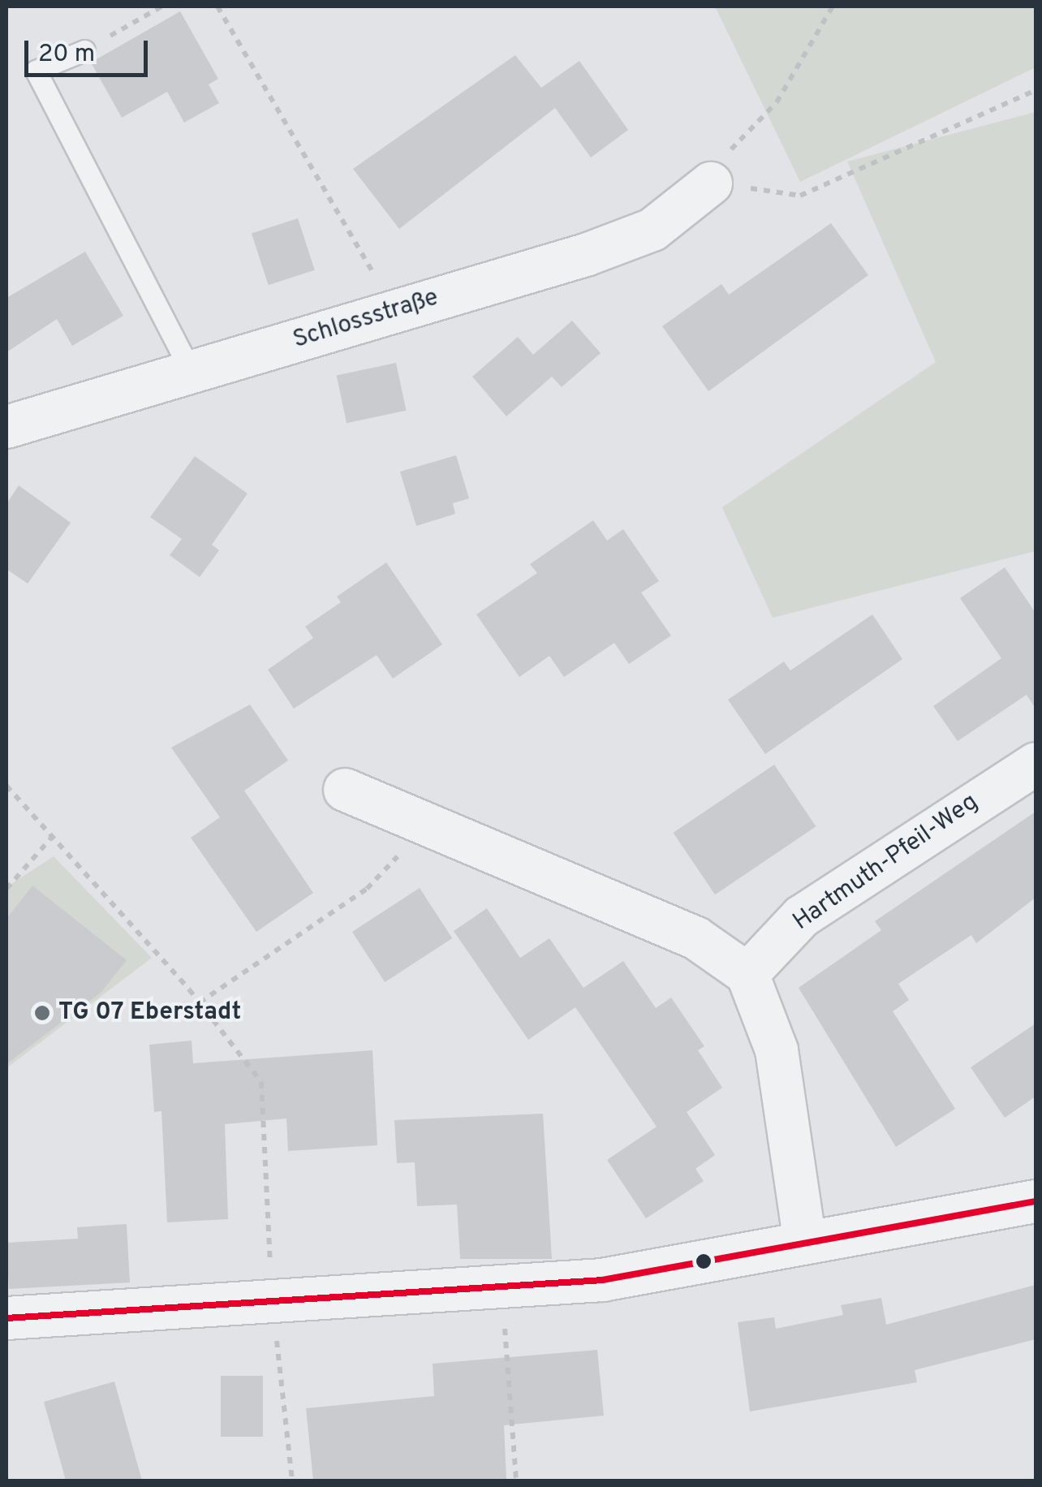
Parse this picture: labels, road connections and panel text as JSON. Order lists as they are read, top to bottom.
{
  "streets": {
    "street": ["Schlossstraße", "Hartmuth-Pfeil-Weg"]
  },
  "places": ["TG 07 Eberstadt"],
  "scale_bar": "20 m"
}
